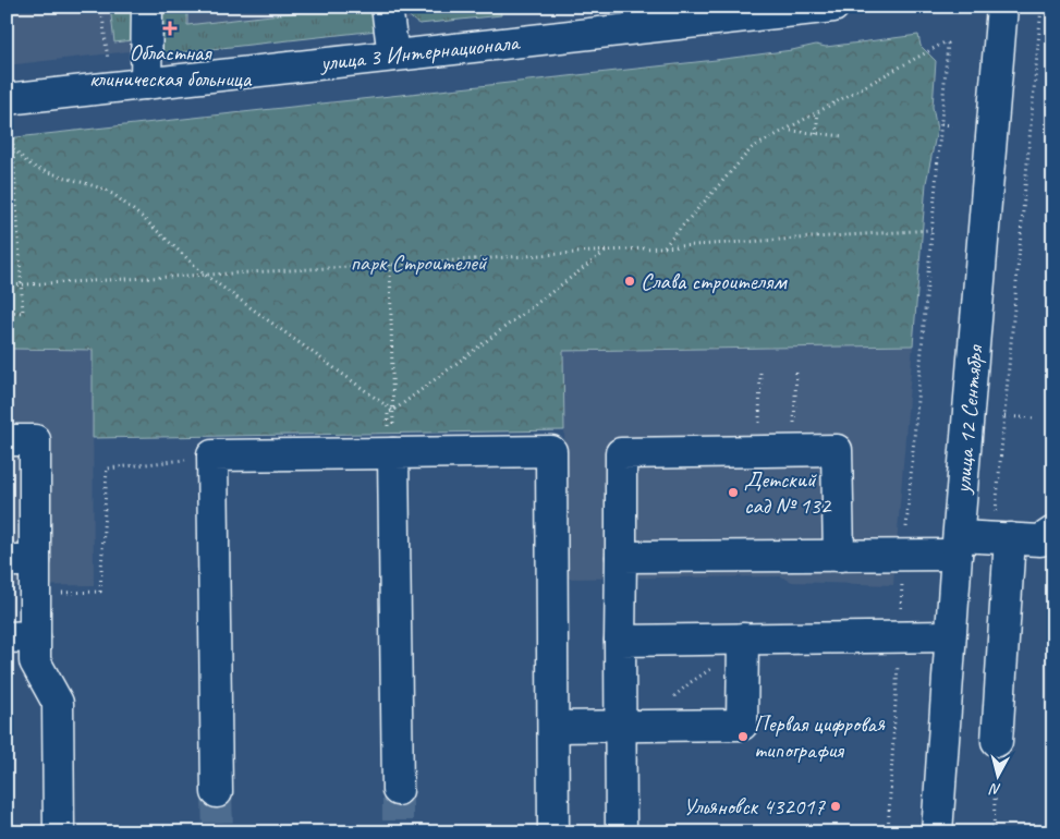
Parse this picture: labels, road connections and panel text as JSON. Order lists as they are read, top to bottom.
{
  "streets": {
    "street": ["улица 3 Интернационала", "улица 12 Сентября"]
  },
  "parks": ["парк Строителей"],
  "places": {
    "health": ["Областная клиническая больница"],
    "other": [
      "Слава строителям",
      "Детский сад № 132",
      "Первая цифровая типография",
      "Ульяновск 432017"
    ]
  },
  "north": "bottom"
}
